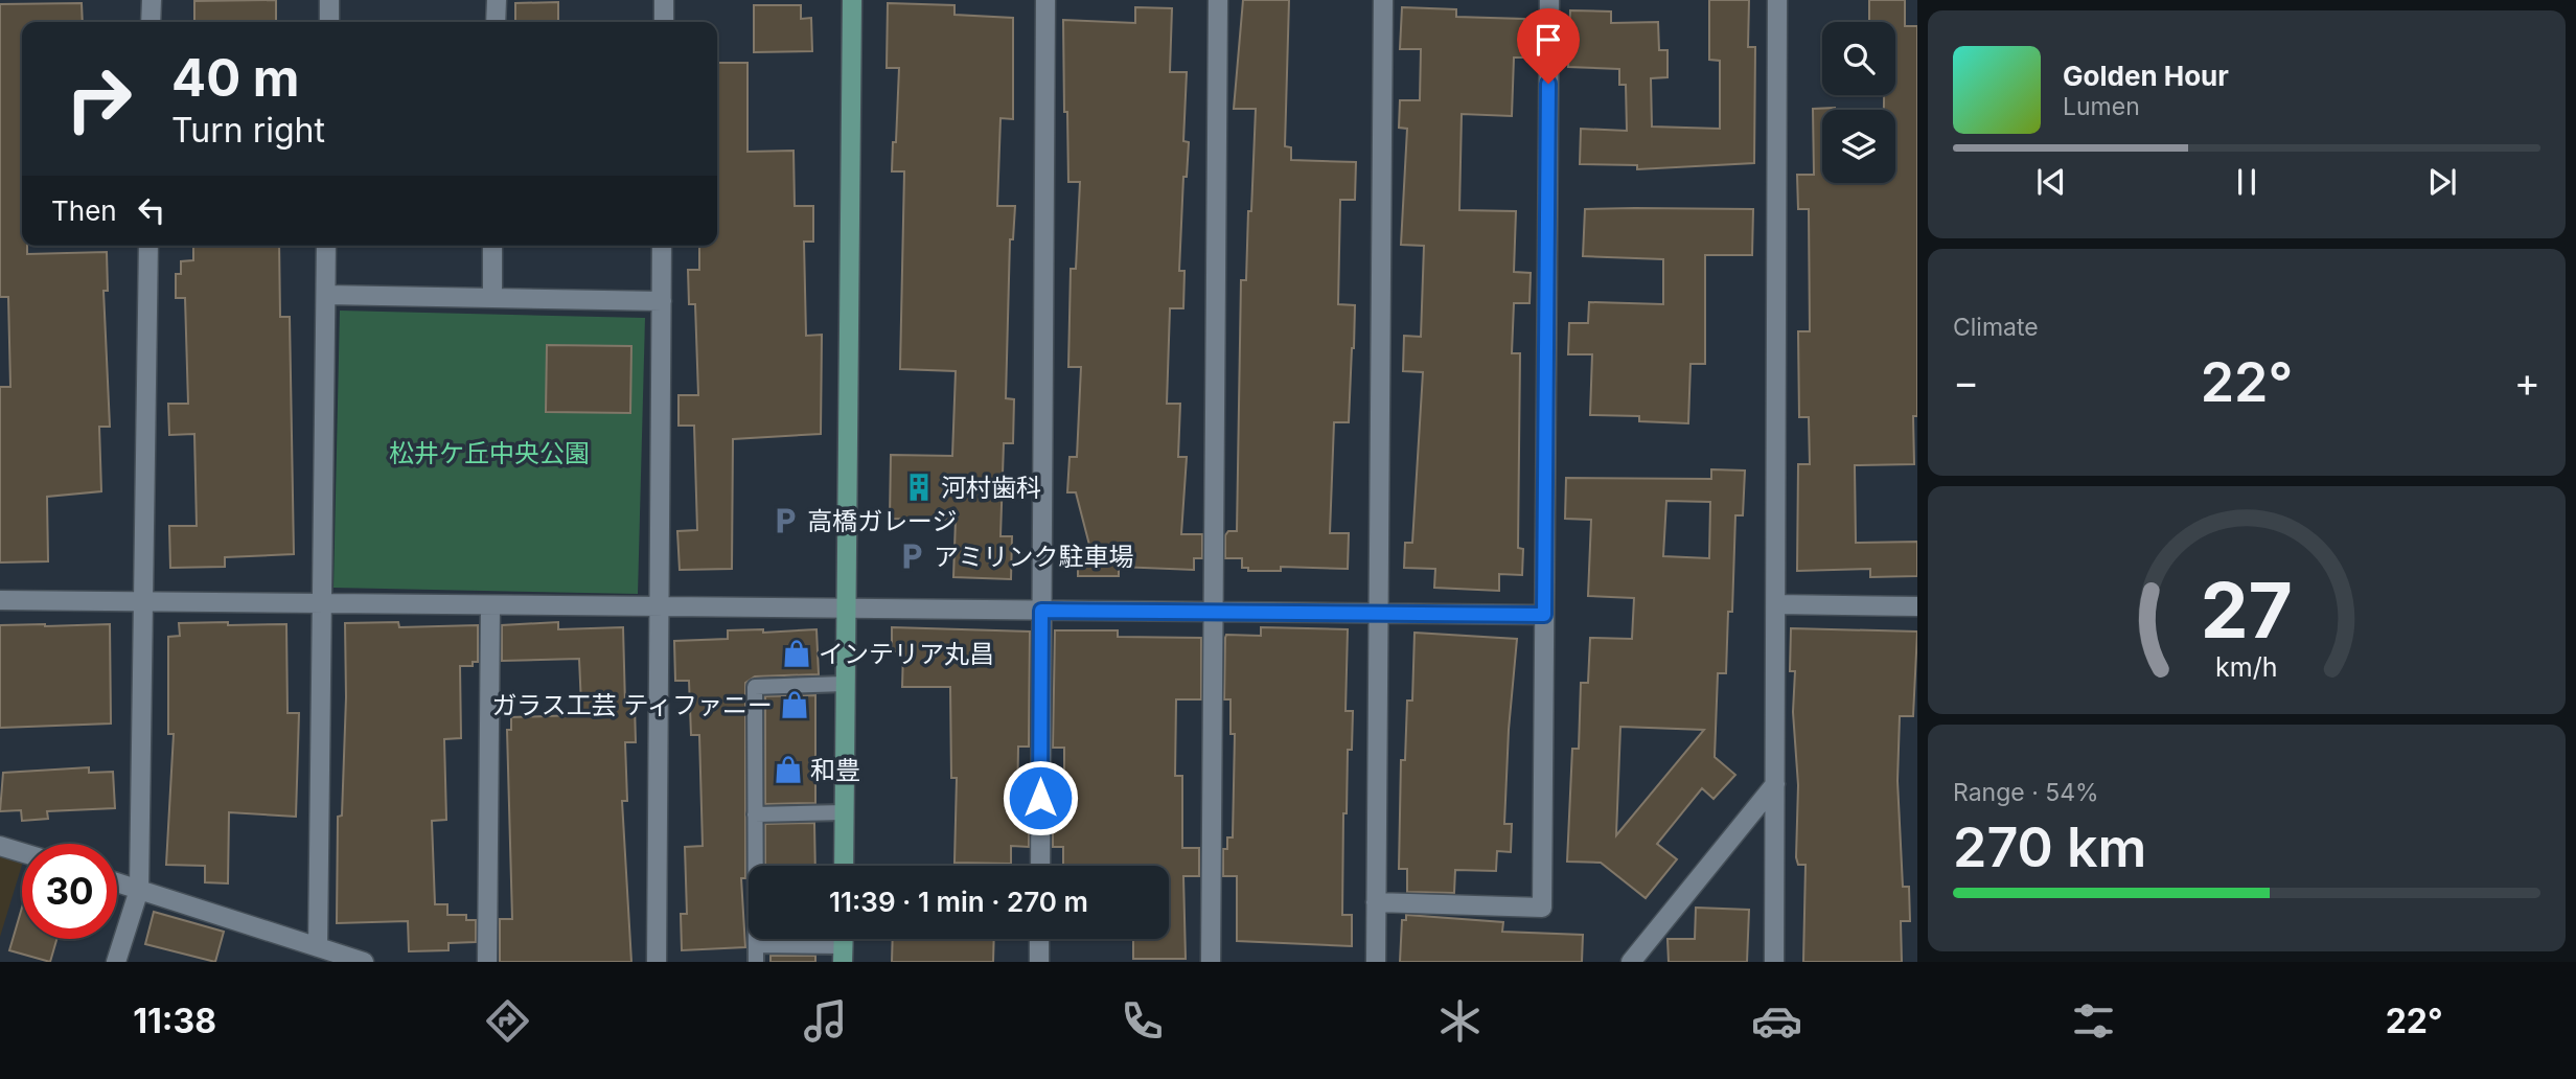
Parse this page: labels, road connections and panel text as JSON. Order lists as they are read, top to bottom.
{
  "parks": ["松井ケ丘中央公園"],
  "places": {
    "building": ["河村歯科"],
    "parking": ["高橋ガレージ", "アミリンク駐車場"],
    "shop": ["インテリア丸昌", "ガラス工芸 ティファニー", "和豊"]
  },
  "page": {
    "turn": ["40 m", "Turn right"],
    "song": ["Golden Hour", "Lumen"],
    "then": "Then",
    "tile": [
      "Climate",
      ["Range · 54%", "270 km"]
    ],
    "heat": ["−", "22°", "+"],
    "limit": "30",
    "trip": "11:39 · 1 min · 270 m",
    "tabs": ["11:38", "22°"],
    "gauge": ["27", "km/h"]
  }
}
